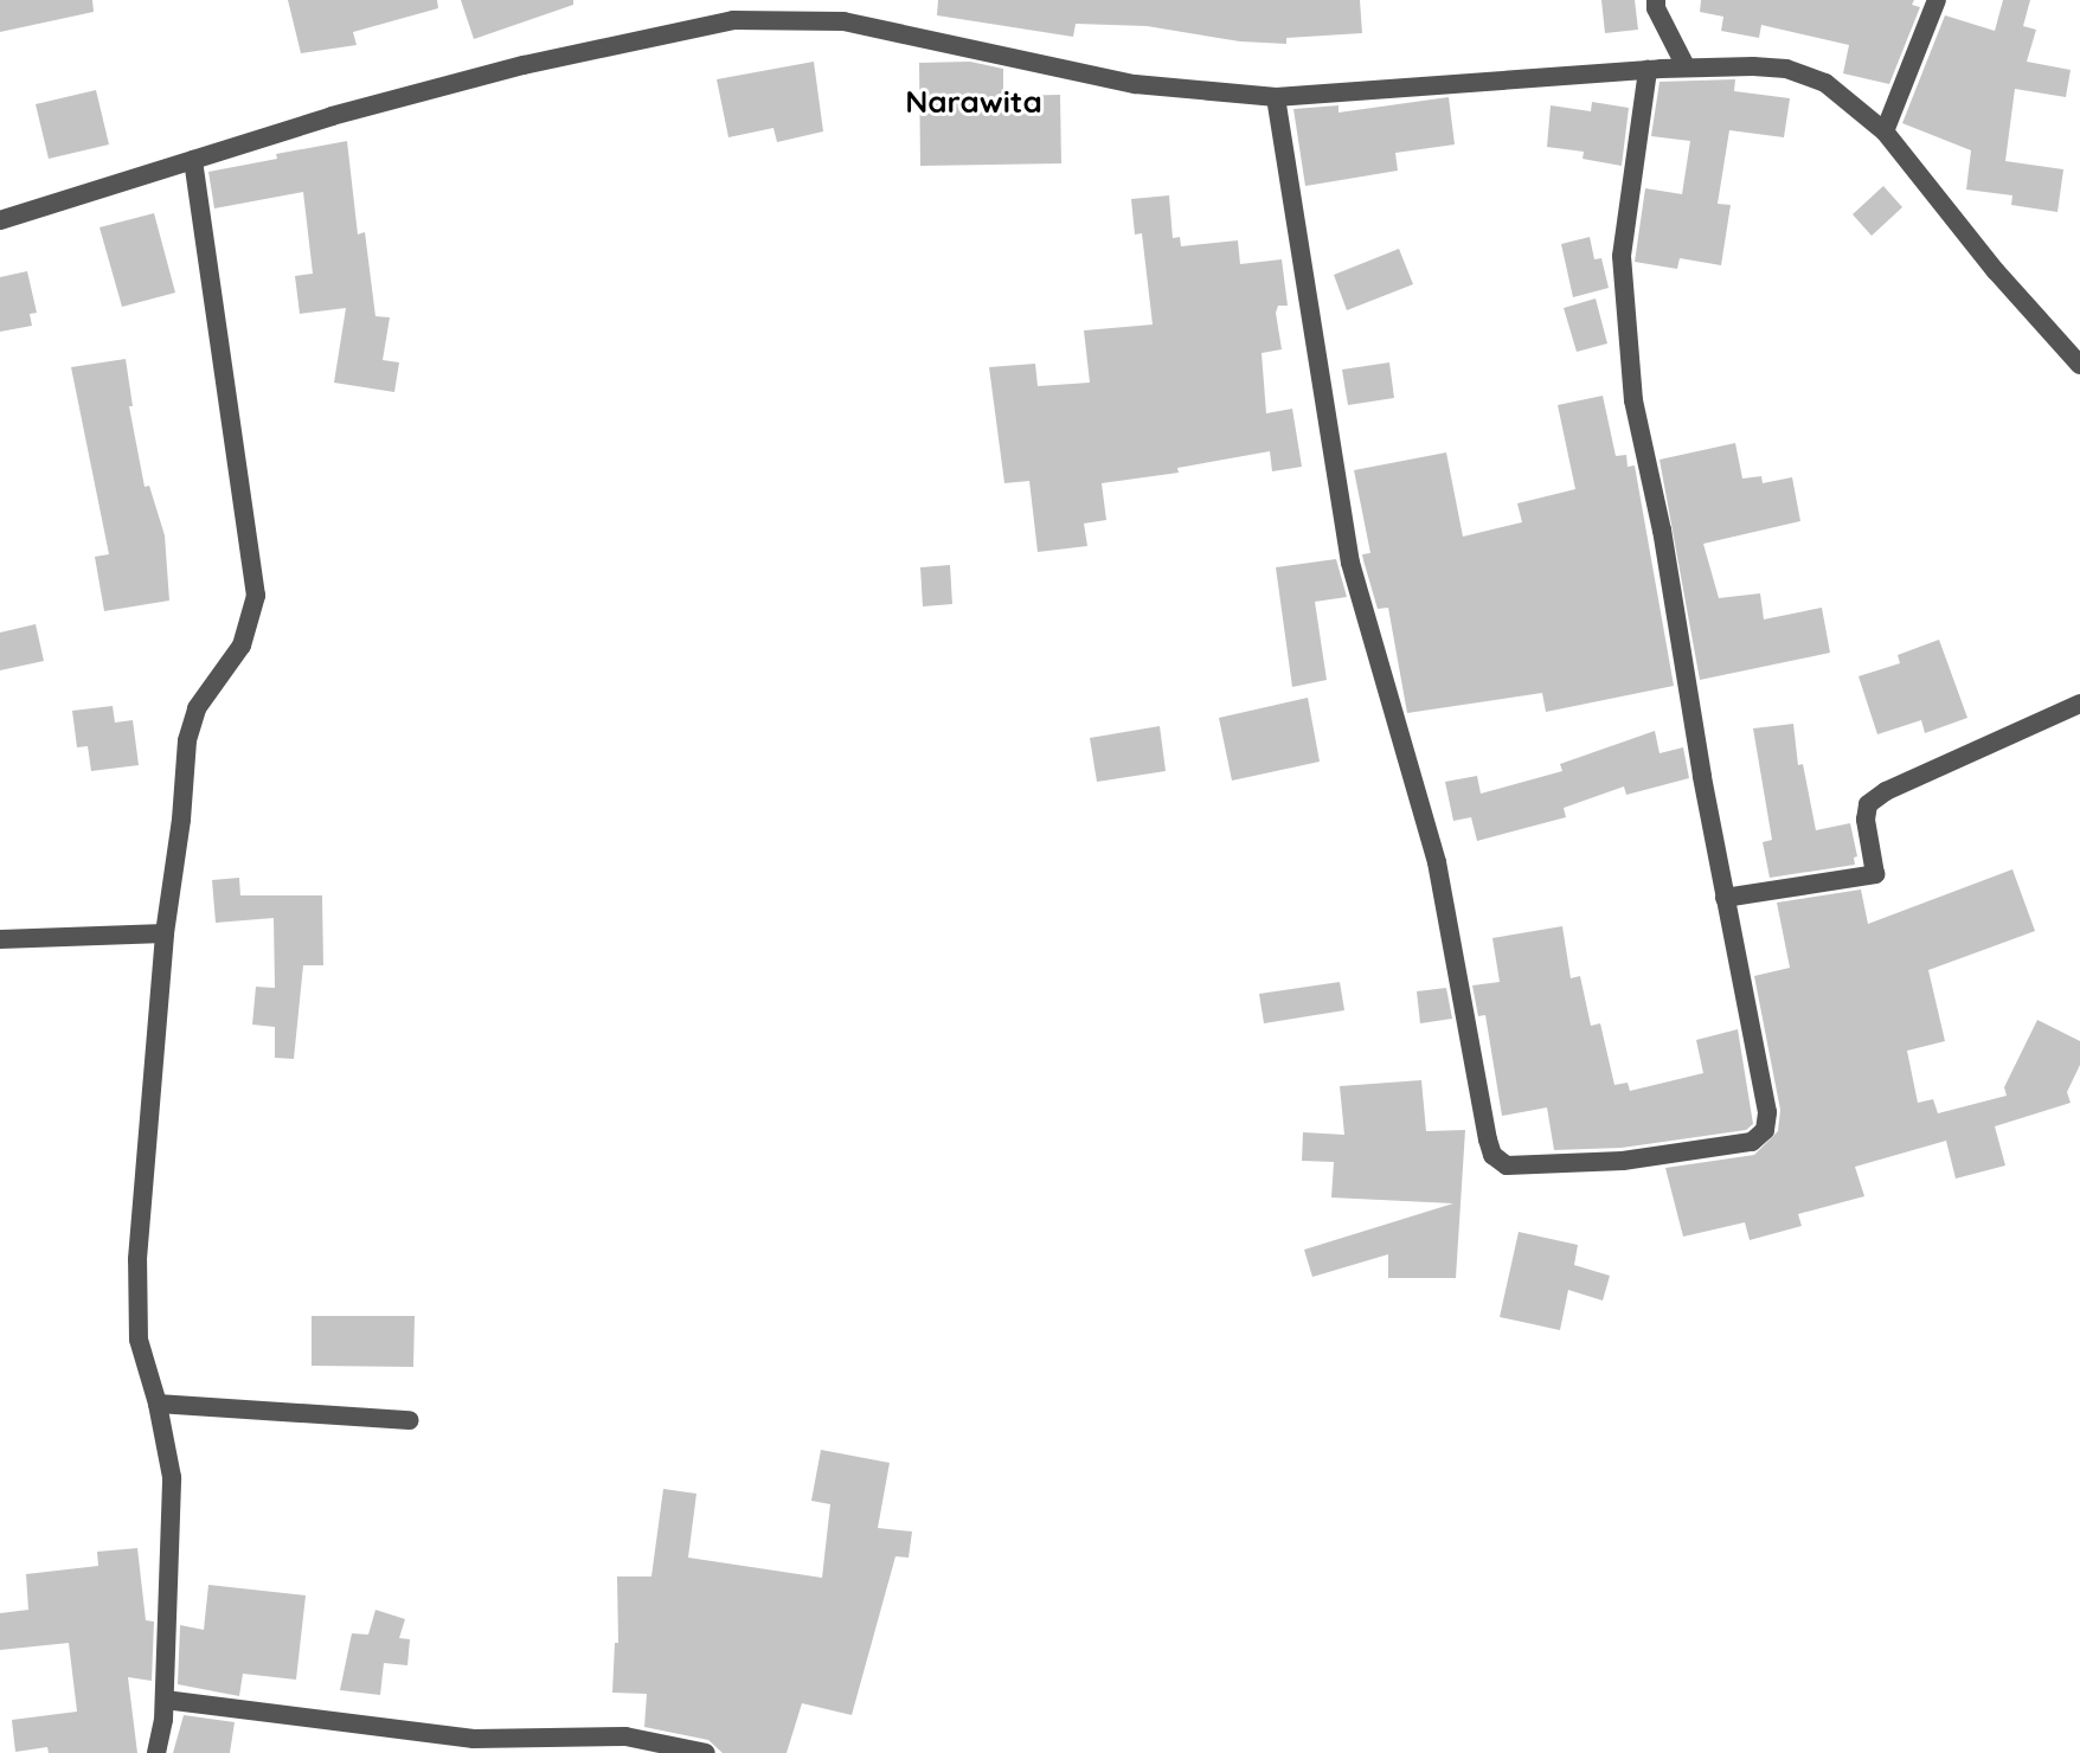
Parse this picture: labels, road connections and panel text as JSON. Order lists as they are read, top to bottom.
{
  "districts": ["Narawita"]
}
